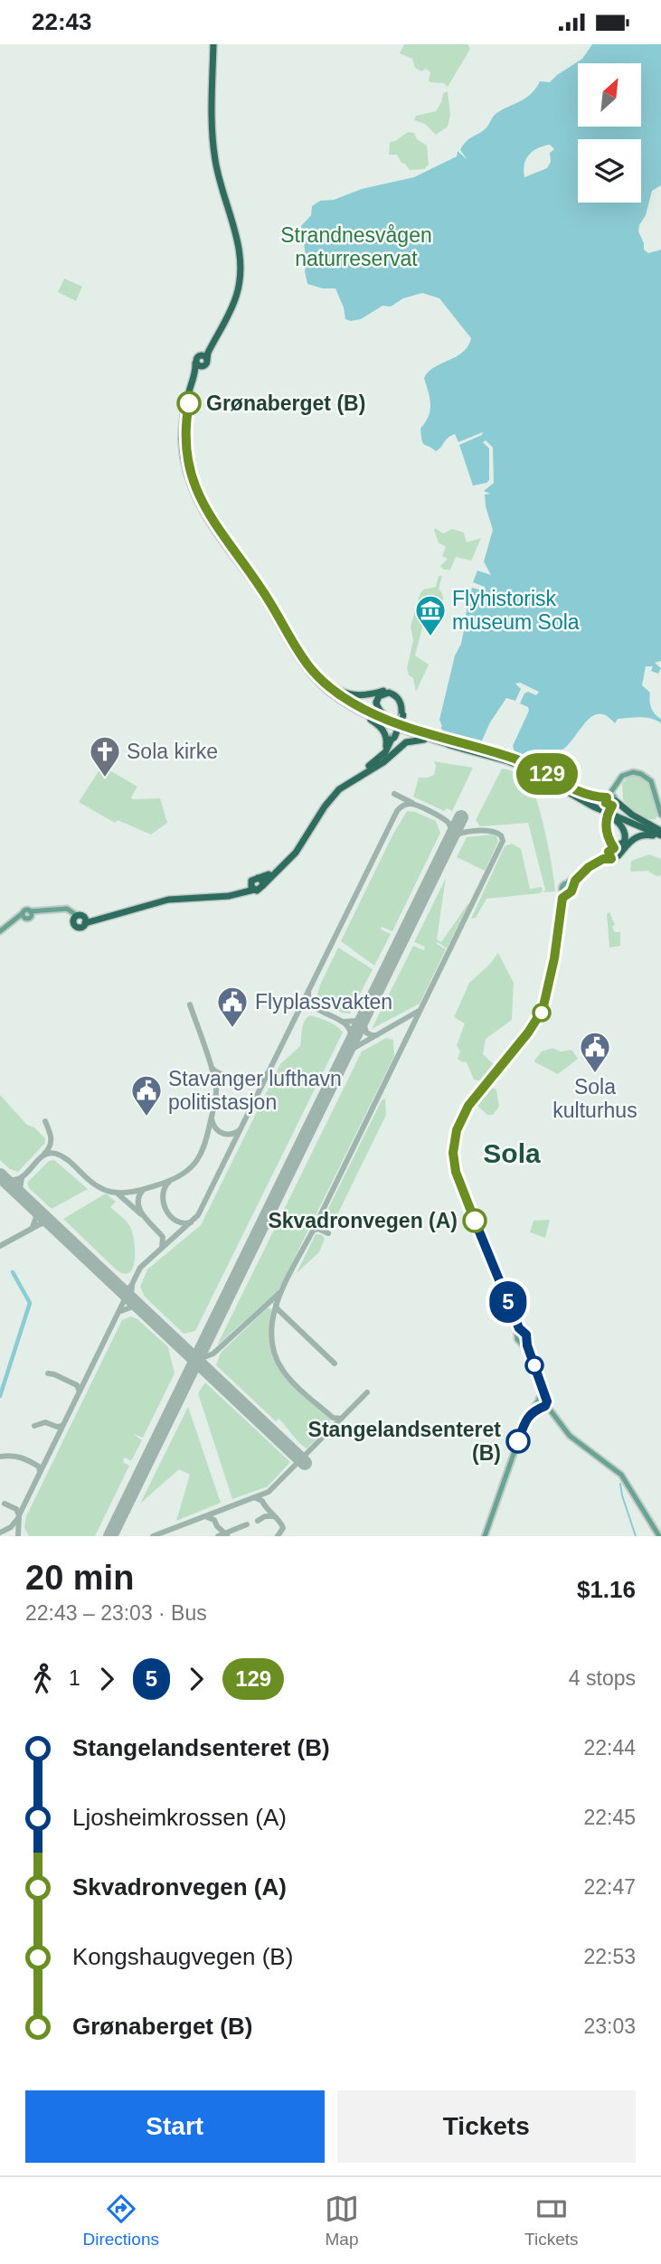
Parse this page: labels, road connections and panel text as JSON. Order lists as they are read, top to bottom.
{
  "districts": ["Sola"],
  "parks": ["Strandnesvågen naturreservat"],
  "places": {
    "other": ["Grønaberget (B)", "Skvadronvegen (A)", "Stangelandsenteret (B)"],
    "museum": ["Flyhistorisk museum Sola"],
    "church": ["Sola kirke"],
    "public building": ["Flyplassvakten", "Sola kulturhus", "Stavanger lufthavn politistasjon"]
  },
  "lines": ["bus line 129", "bus line 5"],
  "north": "top right",
  "page": {
    "status": "22:43",
    "on_map": ["5", "129"],
    "heading": ["20 min", "22:43 – 23:03 · Bus", "$1.16"],
    "legs": [
      "1",
      "5",
      "129",
      "4 stops"
    ],
    "list": [
      {
        "name": "Stangelandsenteret (B)",
        "value": "22:44"
      },
      {
        "name": "Ljosheimkrossen (A)",
        "value": "22:45"
      },
      {
        "name": "Skvadronvegen (A)",
        "value": "22:47"
      },
      {
        "name": "Kongshaugvegen (B)",
        "value": "22:53"
      },
      {
        "name": "Grønaberget (B)",
        "value": "23:03"
      }
    ],
    "buttons": ["Start", "Tickets"],
    "tabs": ["Directions", "Map", "Tickets"]
  }
}
